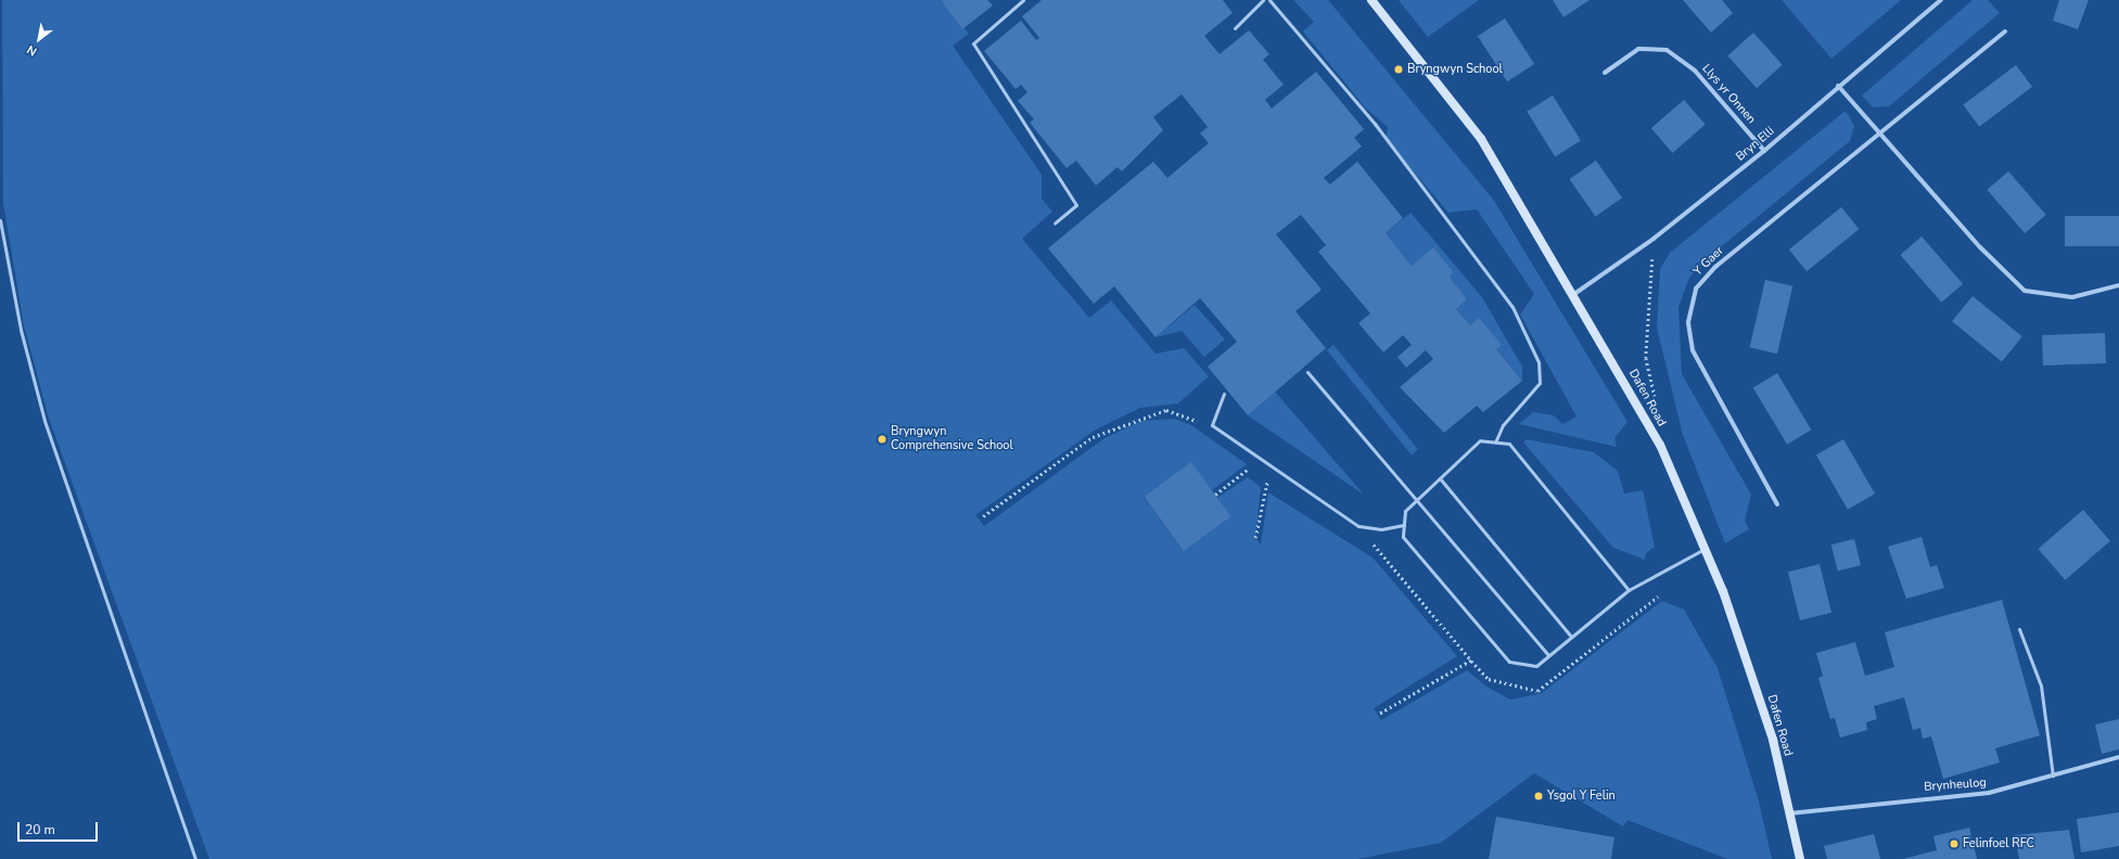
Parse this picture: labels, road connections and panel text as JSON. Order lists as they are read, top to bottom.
{
  "streets": {
    "street": [
      "Llys yr Onnen",
      "Bryn Elli",
      "Y Gaer",
      "Dafen Road",
      "Brynheulog"
    ]
  },
  "crossings": [
    ["Llys yr Onnen", "Bryn Elli"],
    ["Bryn Elli", "Dafen Road"],
    ["Dafen Road", "Brynheulog"]
  ],
  "places": [
    "Bryngwyn School",
    "Bryngwyn Comprehensive School",
    "Ysgol Y Felin",
    "Felinfoel RFC"
  ],
  "scale_bar": "20 m",
  "north": "bottom left"
}
